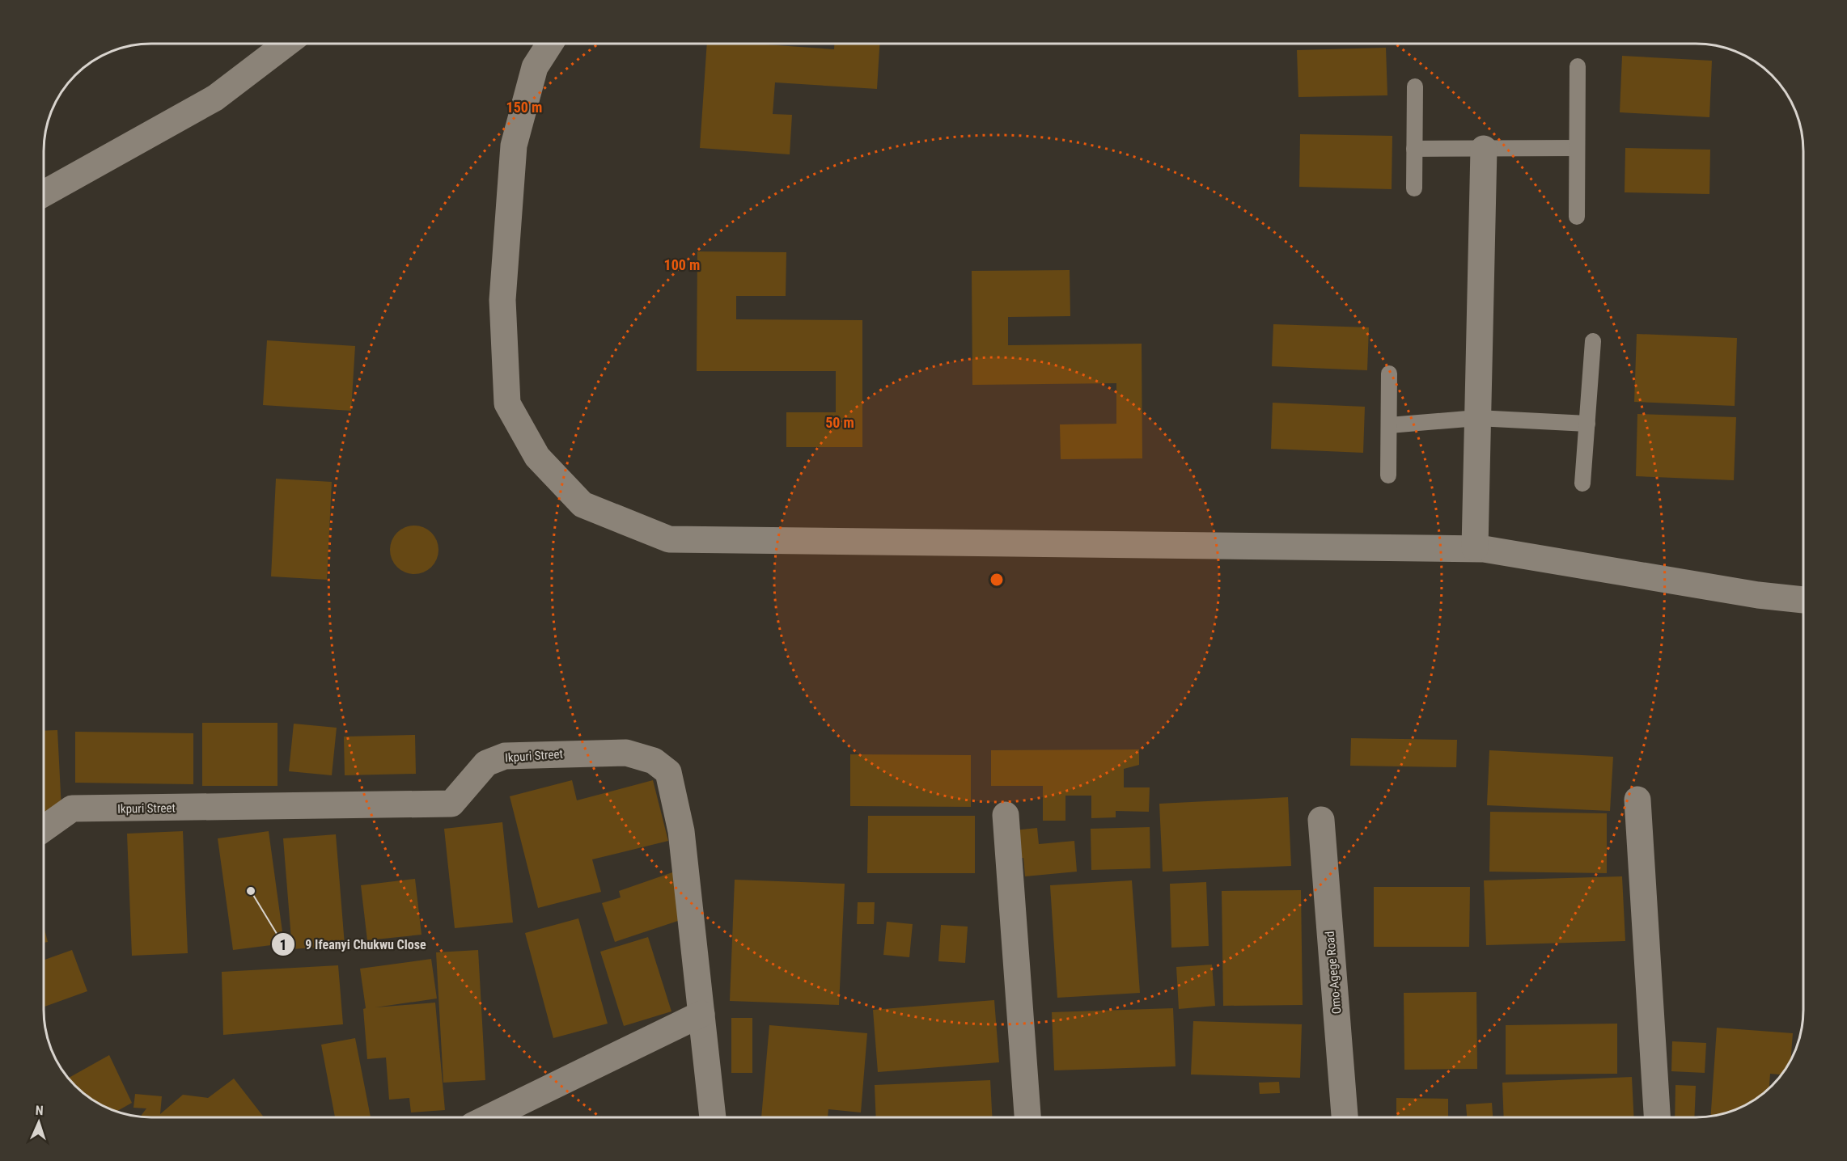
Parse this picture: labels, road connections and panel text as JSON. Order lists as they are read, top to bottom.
{
  "streets": {
    "street": ["Ikpuri Street", "Omo-Agege Road"]
  },
  "places": ["9 Ifeanyi Chukwu Close"],
  "north": "top",
  "rings": ["150 m", "100 m", "50 m"]
}
